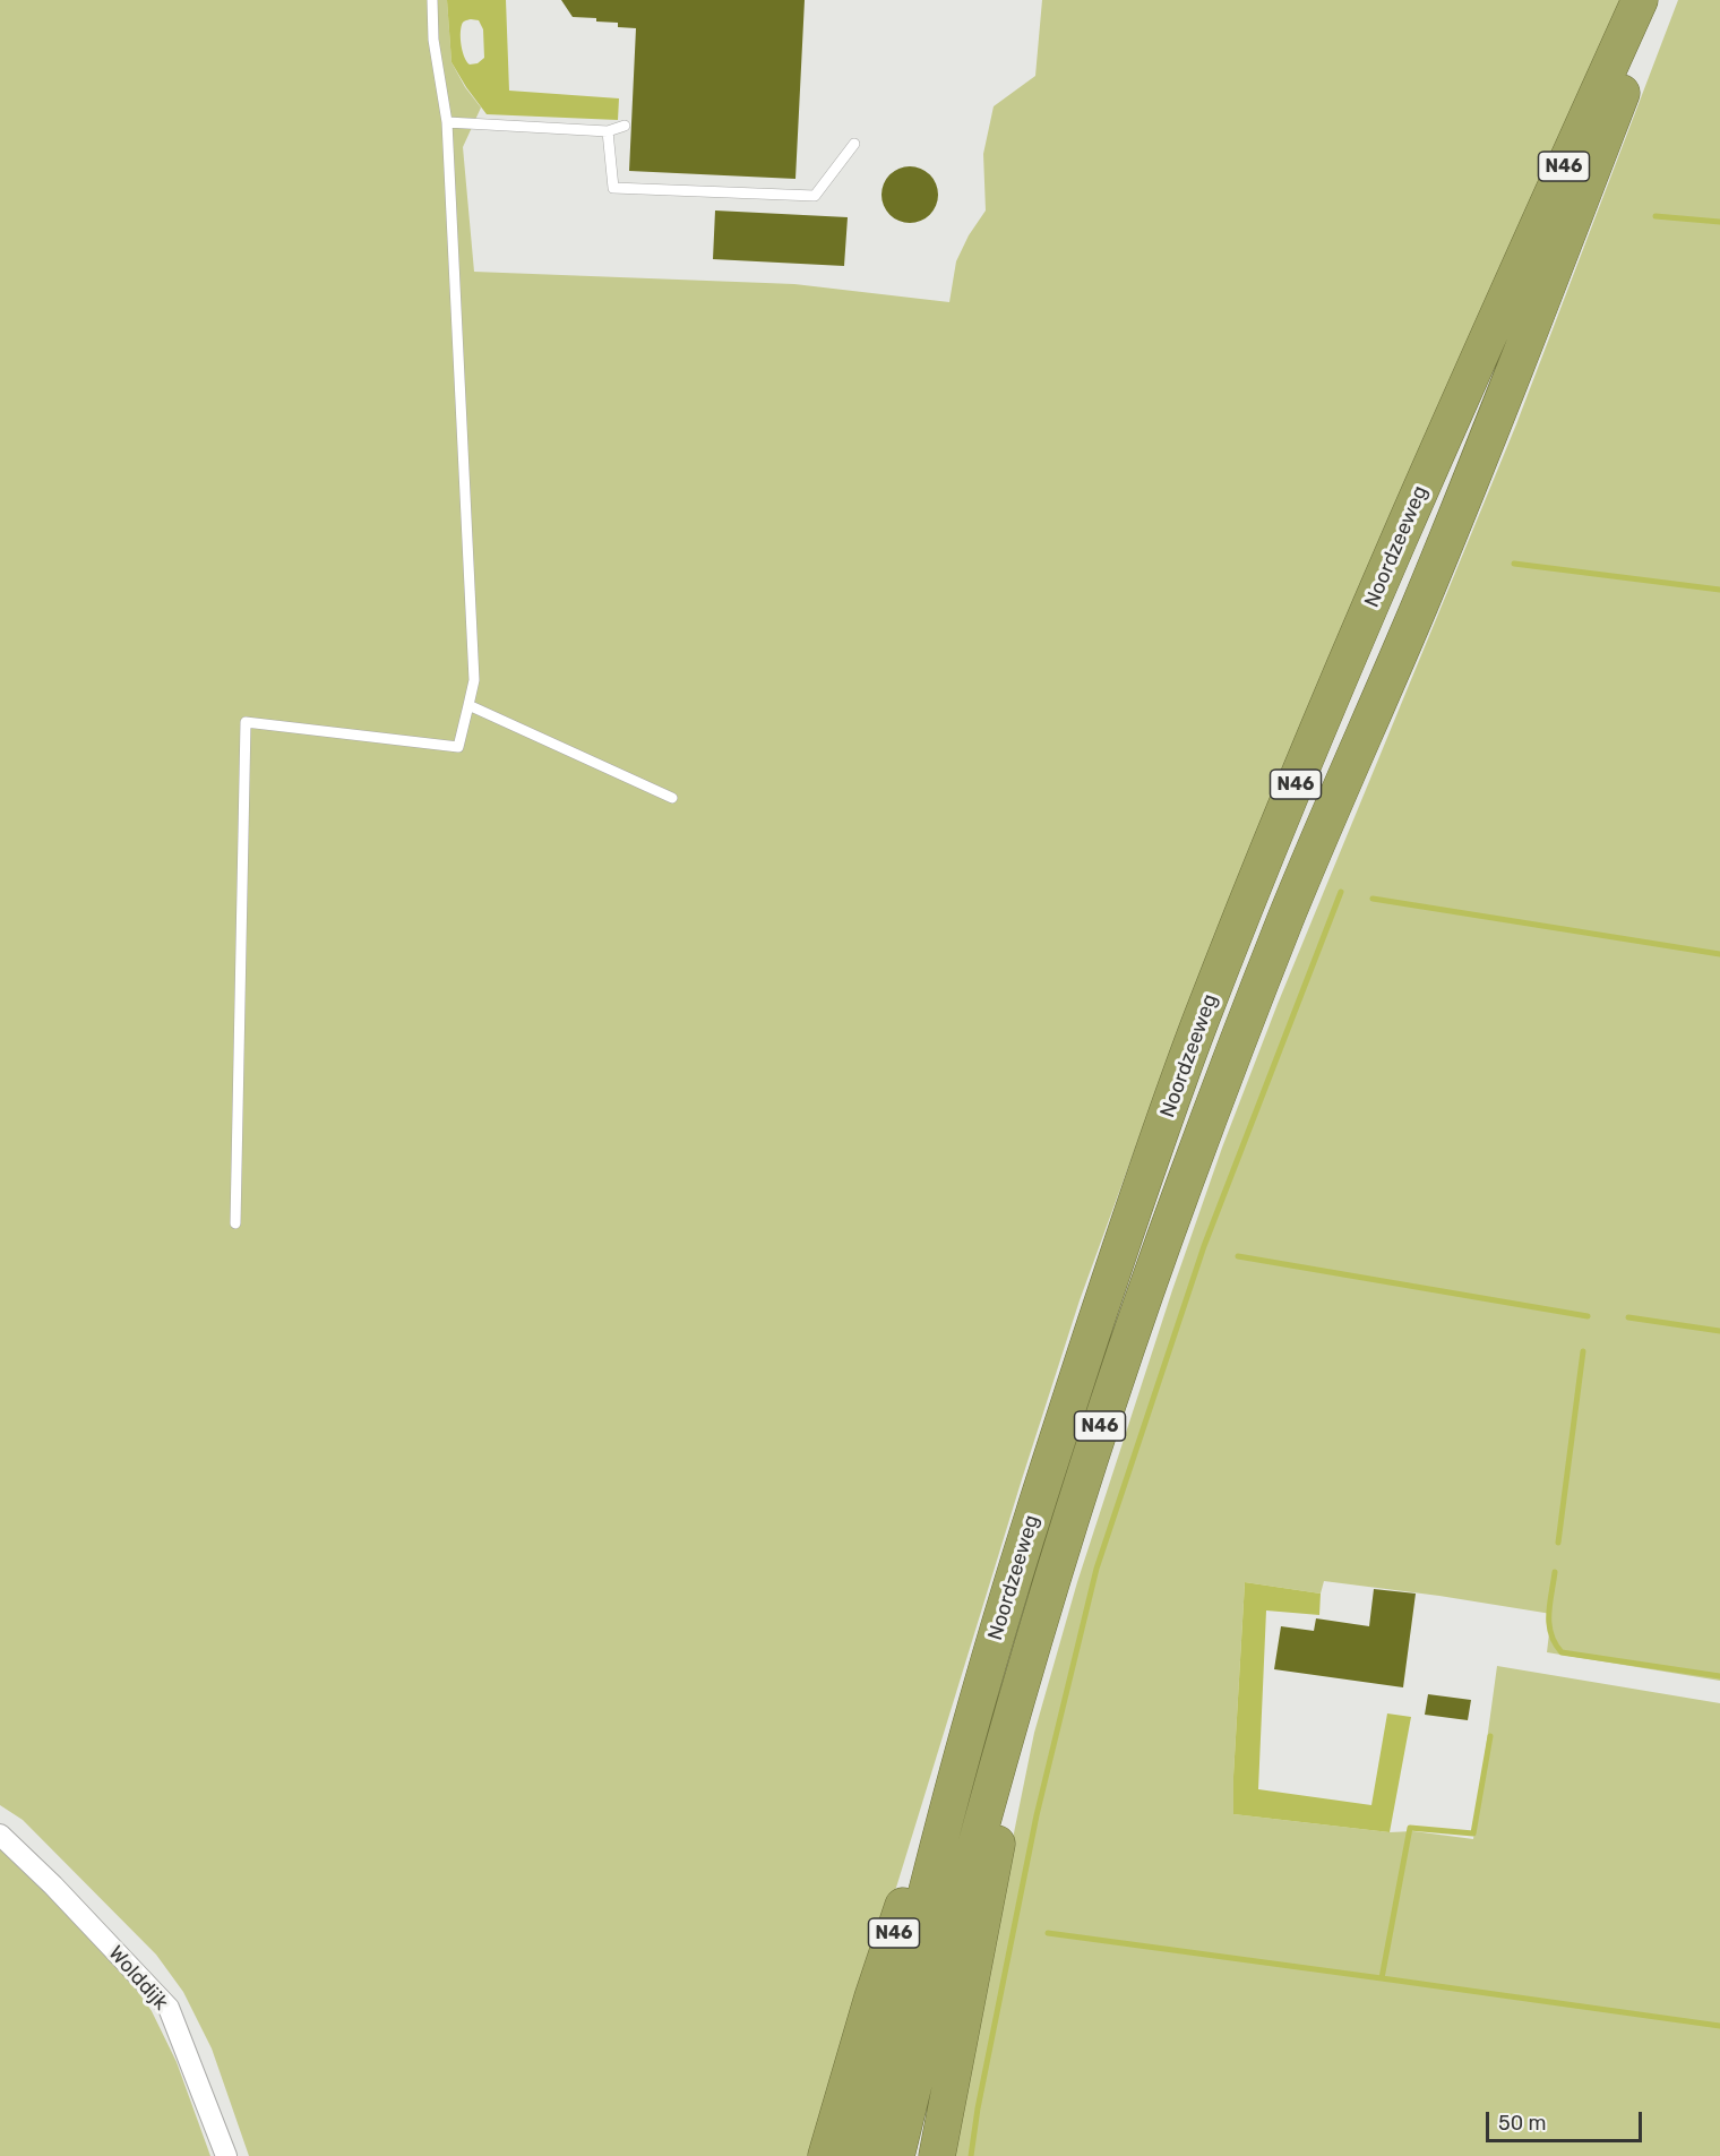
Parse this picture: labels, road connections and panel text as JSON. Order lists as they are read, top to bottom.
{
  "streets": {
    "highway": ["N46", "Noordzeeweg"],
    "street": ["Wolddijk"]
  },
  "crossings": [
    ["N46", "Noordzeeweg"]
  ],
  "scale_bar": "50 m"
}
